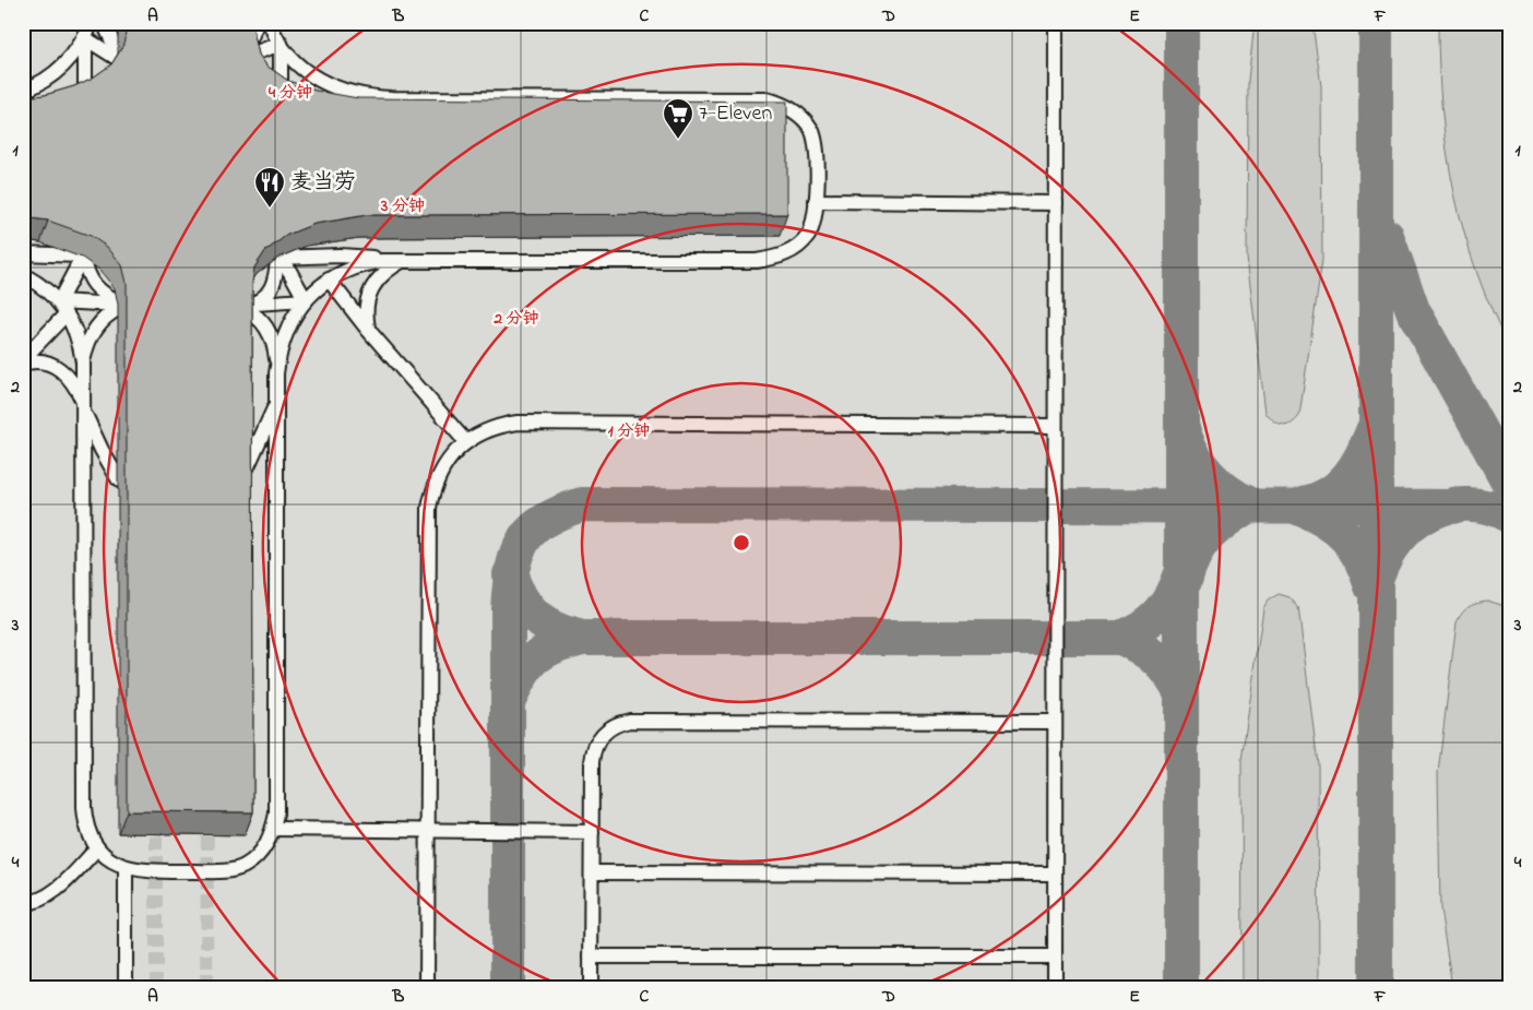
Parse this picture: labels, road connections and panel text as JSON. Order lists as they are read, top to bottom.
{
  "places": {
    "supermarket": ["7-Eleven"],
    "restaurant": ["麦当劳"]
  },
  "grid": {
    "columns": [
      "A",
      "B",
      "C",
      "D",
      "E",
      "F"
    ],
    "rows": [
      "1",
      "2",
      "3",
      "4"
    ]
  },
  "rings": [
    "4 分钟",
    "3 分钟",
    "2 分钟",
    "1 分钟"
  ]
}
